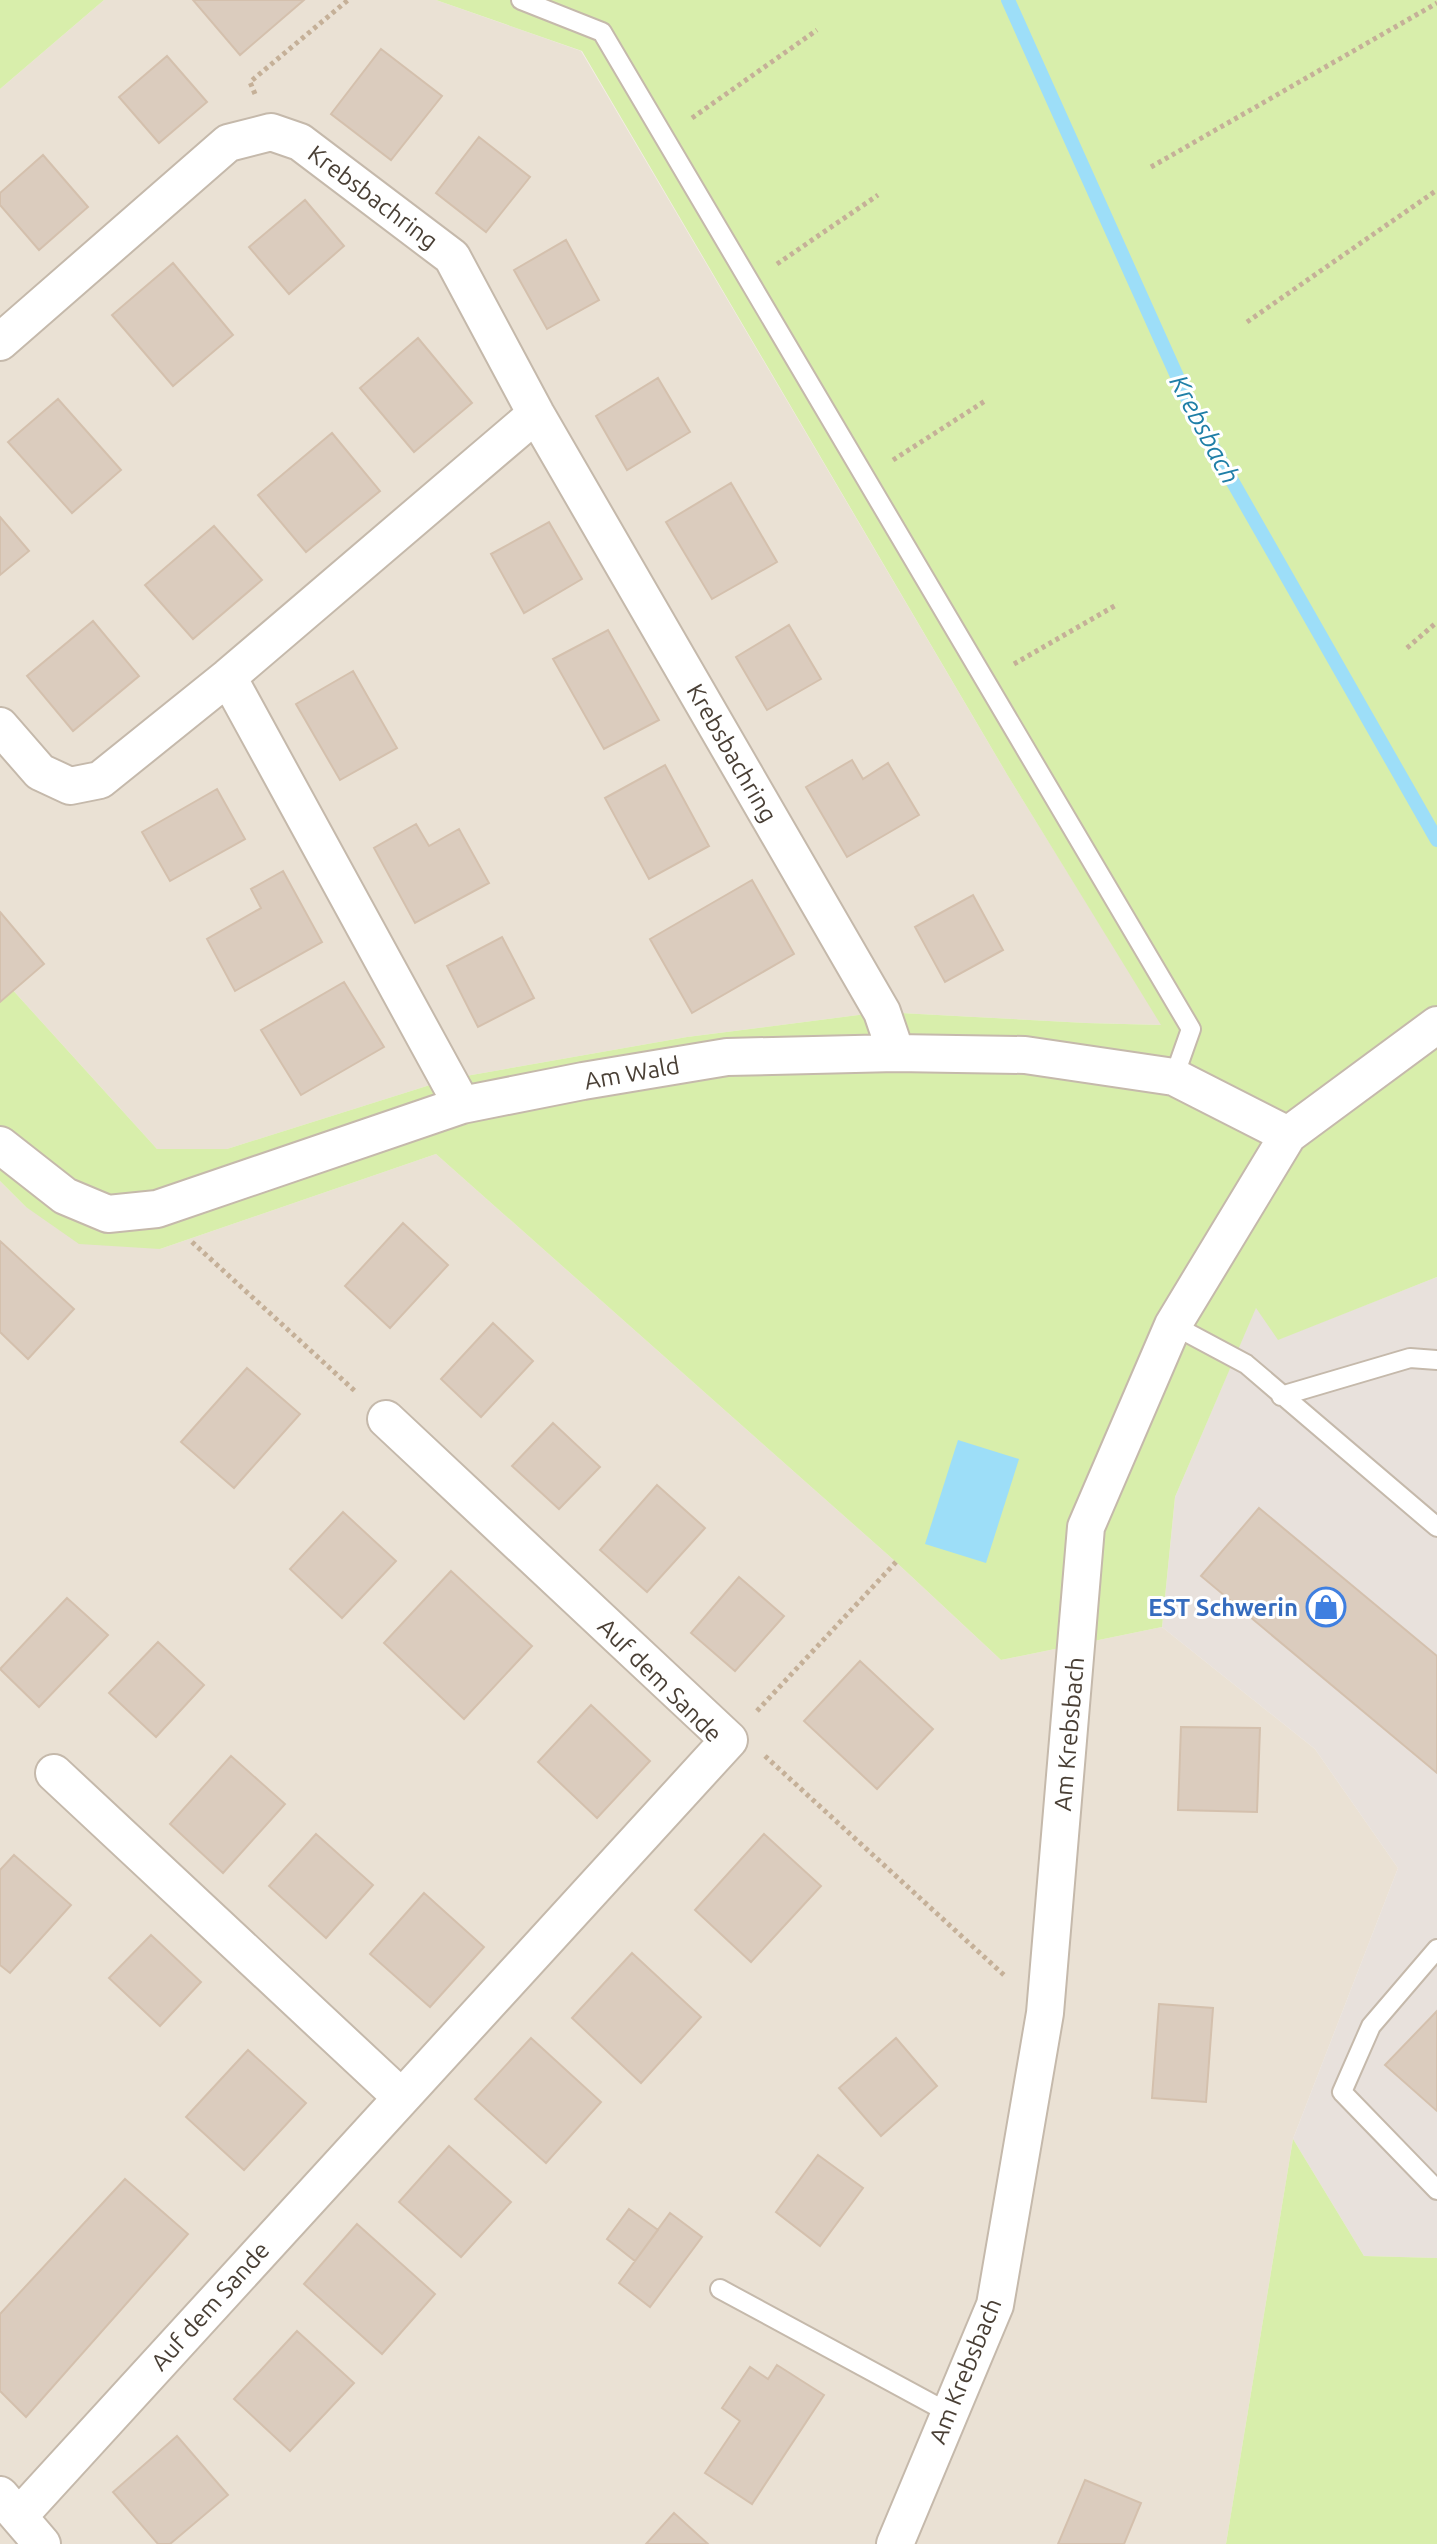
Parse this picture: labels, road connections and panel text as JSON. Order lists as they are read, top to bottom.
{
  "streets": {
    "street": [
      "Krebsbachring",
      "Am Wald",
      "Auf dem Sande",
      "Am Krebsbach"
    ]
  },
  "crossings": [
    ["Krebsbachring", "Am Wald"],
    ["Am Wald", "Am Krebsbach"]
  ],
  "water": ["Krebsbach"],
  "places": {
    "shop": ["EST Schwerin"]
  }
}
